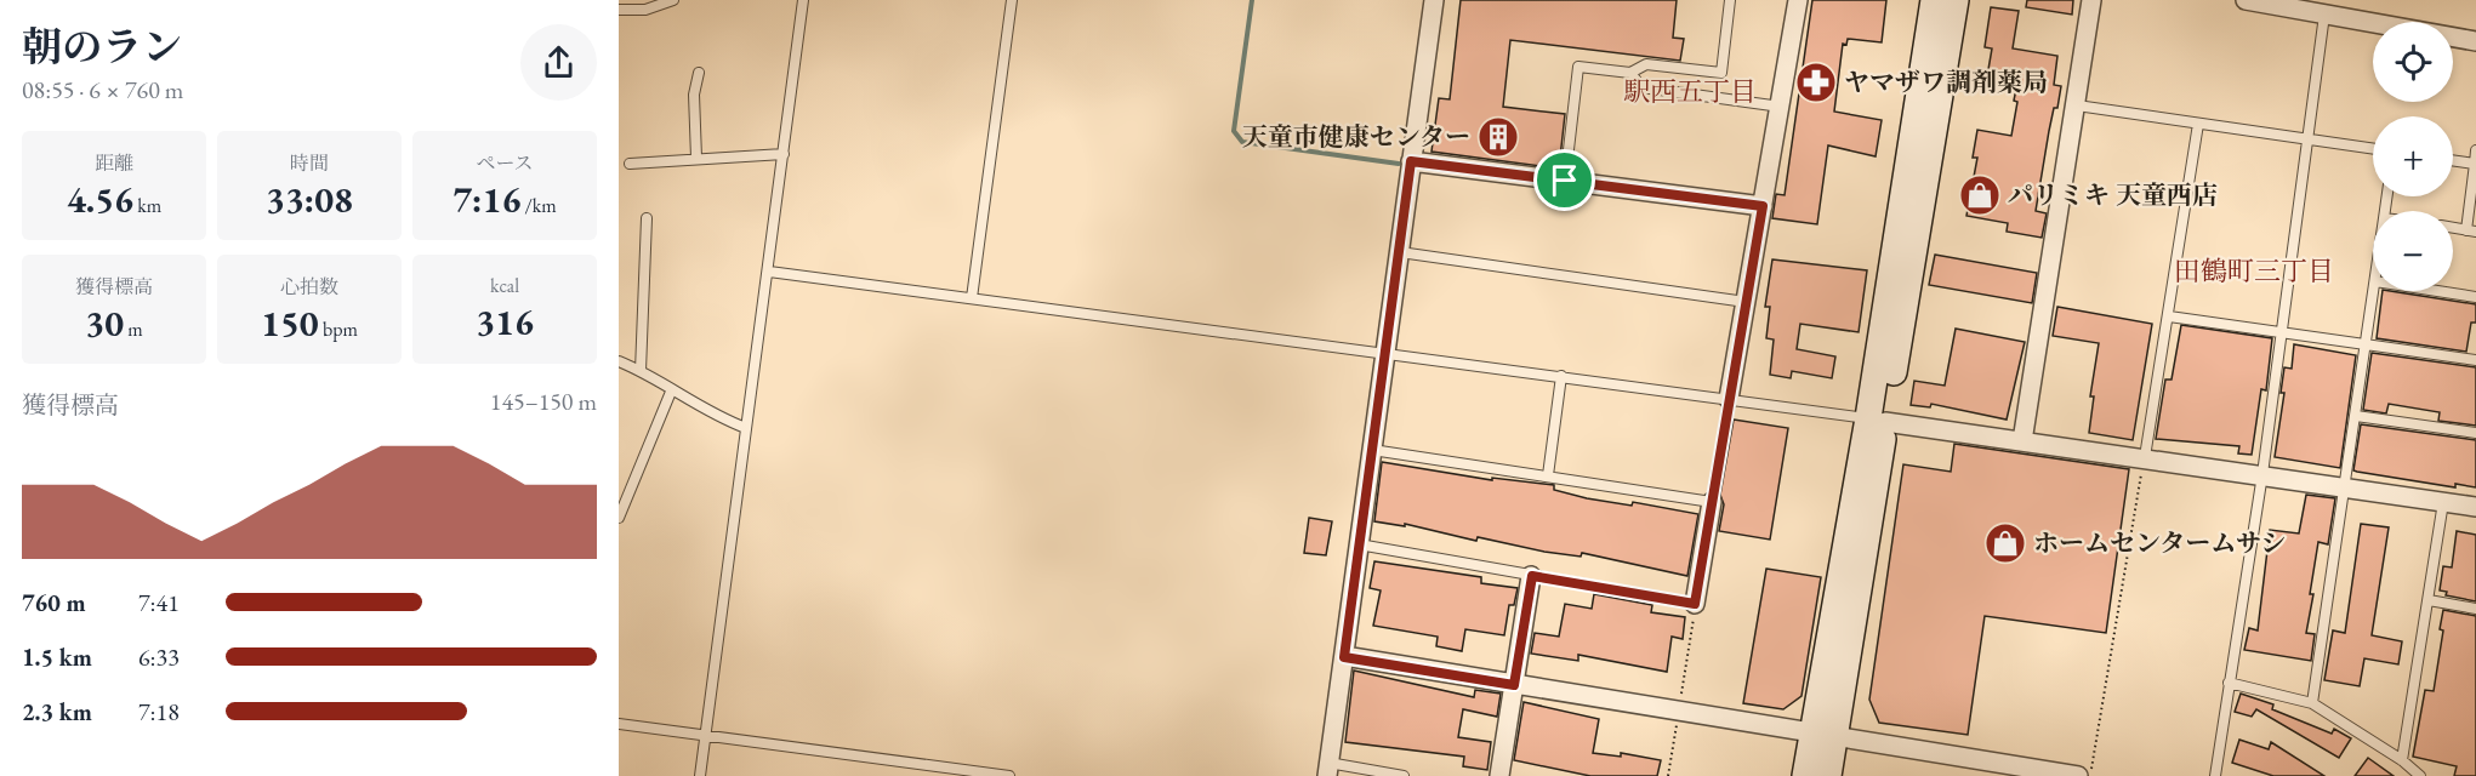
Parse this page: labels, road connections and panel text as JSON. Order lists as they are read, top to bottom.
{
  "districts": ["駅西五丁目", "田鶴町三丁目"],
  "places": {
    "pharmacy": ["ヤマザワ調剤薬局"],
    "building": ["天童市健康センター"],
    "shop": ["パリミキ 天童西店", "ホームセンタームサシ"]
  },
  "page": {
    "heading": ["朝のラン", "08:55 · 6 × 760 m"],
    "map_buttons": ["+", "−"],
    "stats": [
      ["距離", "4.56 km"],
      ["時間", "33:08"],
      ["ペース", "7:16 /km"],
      ["獲得標高", "30 m"],
      ["心拍数", "150 bpm"],
      ["kcal", "316"]
    ],
    "chart": ["獲得標高", "145–150 m"],
    "list": [
      {
        "name": "760 m",
        "note": "7:41"
      },
      {
        "name": "1.5 km",
        "note": "6:33"
      },
      {
        "name": "2.3 km",
        "note": "7:18"
      }
    ]
  }
}
